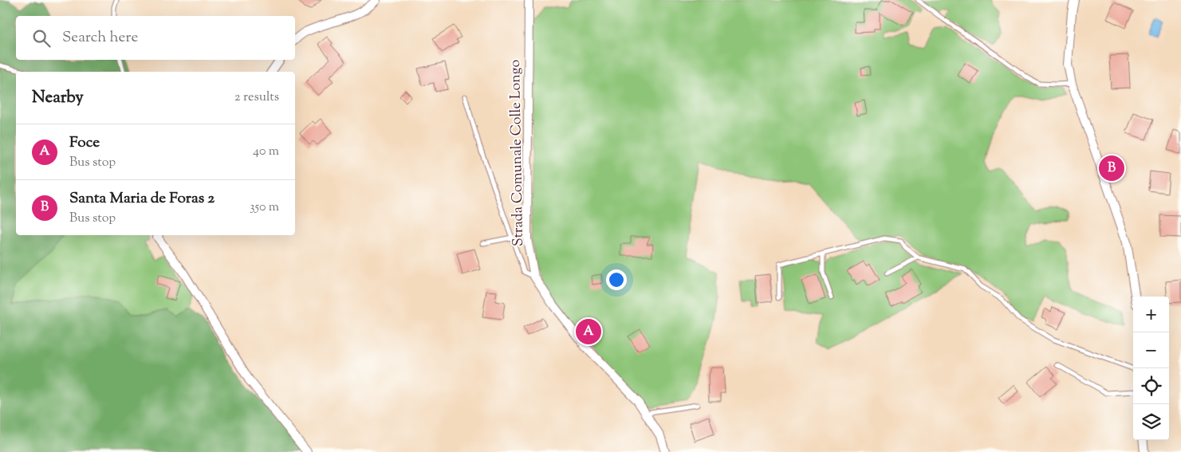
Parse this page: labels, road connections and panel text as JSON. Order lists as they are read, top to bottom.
{
  "streets": {
    "street": ["Strada Comunale Colle Longo"]
  },
  "page": {
    "search": "Search here",
    "heading": ["Nearby", "2 results"],
    "list": [
      {
        "mark": "A",
        "name": "Foce",
        "note": "Bus stop",
        "value": "40 m"
      },
      {
        "mark": "B",
        "name": "Santa Maria de Foras 2",
        "note": "Bus stop",
        "value": "350 m"
      }
    ],
    "pins": ["B", "A"],
    "map_buttons": ["+", "−"]
  }
}
